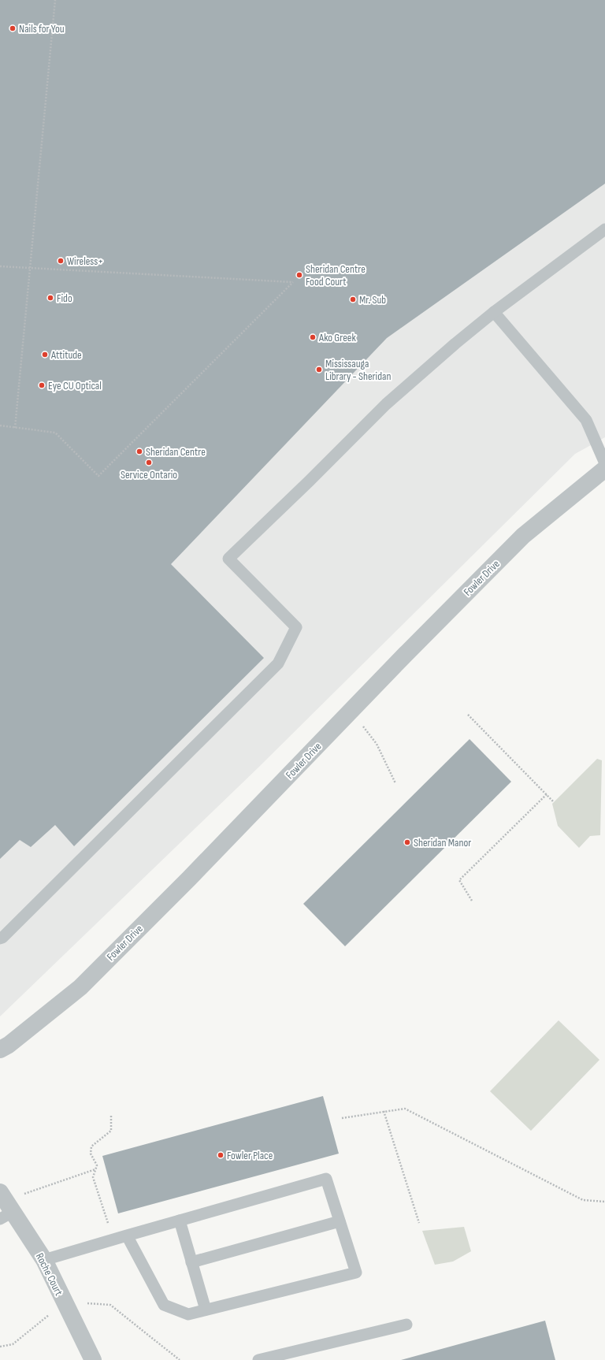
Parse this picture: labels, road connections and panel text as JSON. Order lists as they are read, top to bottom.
{
  "streets": {
    "street": ["Fowler Drive", "Roche Court"]
  },
  "places": [
    "Nails for You",
    "Wireless+",
    "Sheridan Centre Food Court",
    "Fido",
    "Mr. Sub",
    "Ako Greek",
    "Attitude",
    "Mississauga Library - Sheridan",
    "Eye CU Optical",
    "Sheridan Centre",
    "Service Ontario",
    "Sheridan Manor",
    "Fowler Place"
  ]
}
